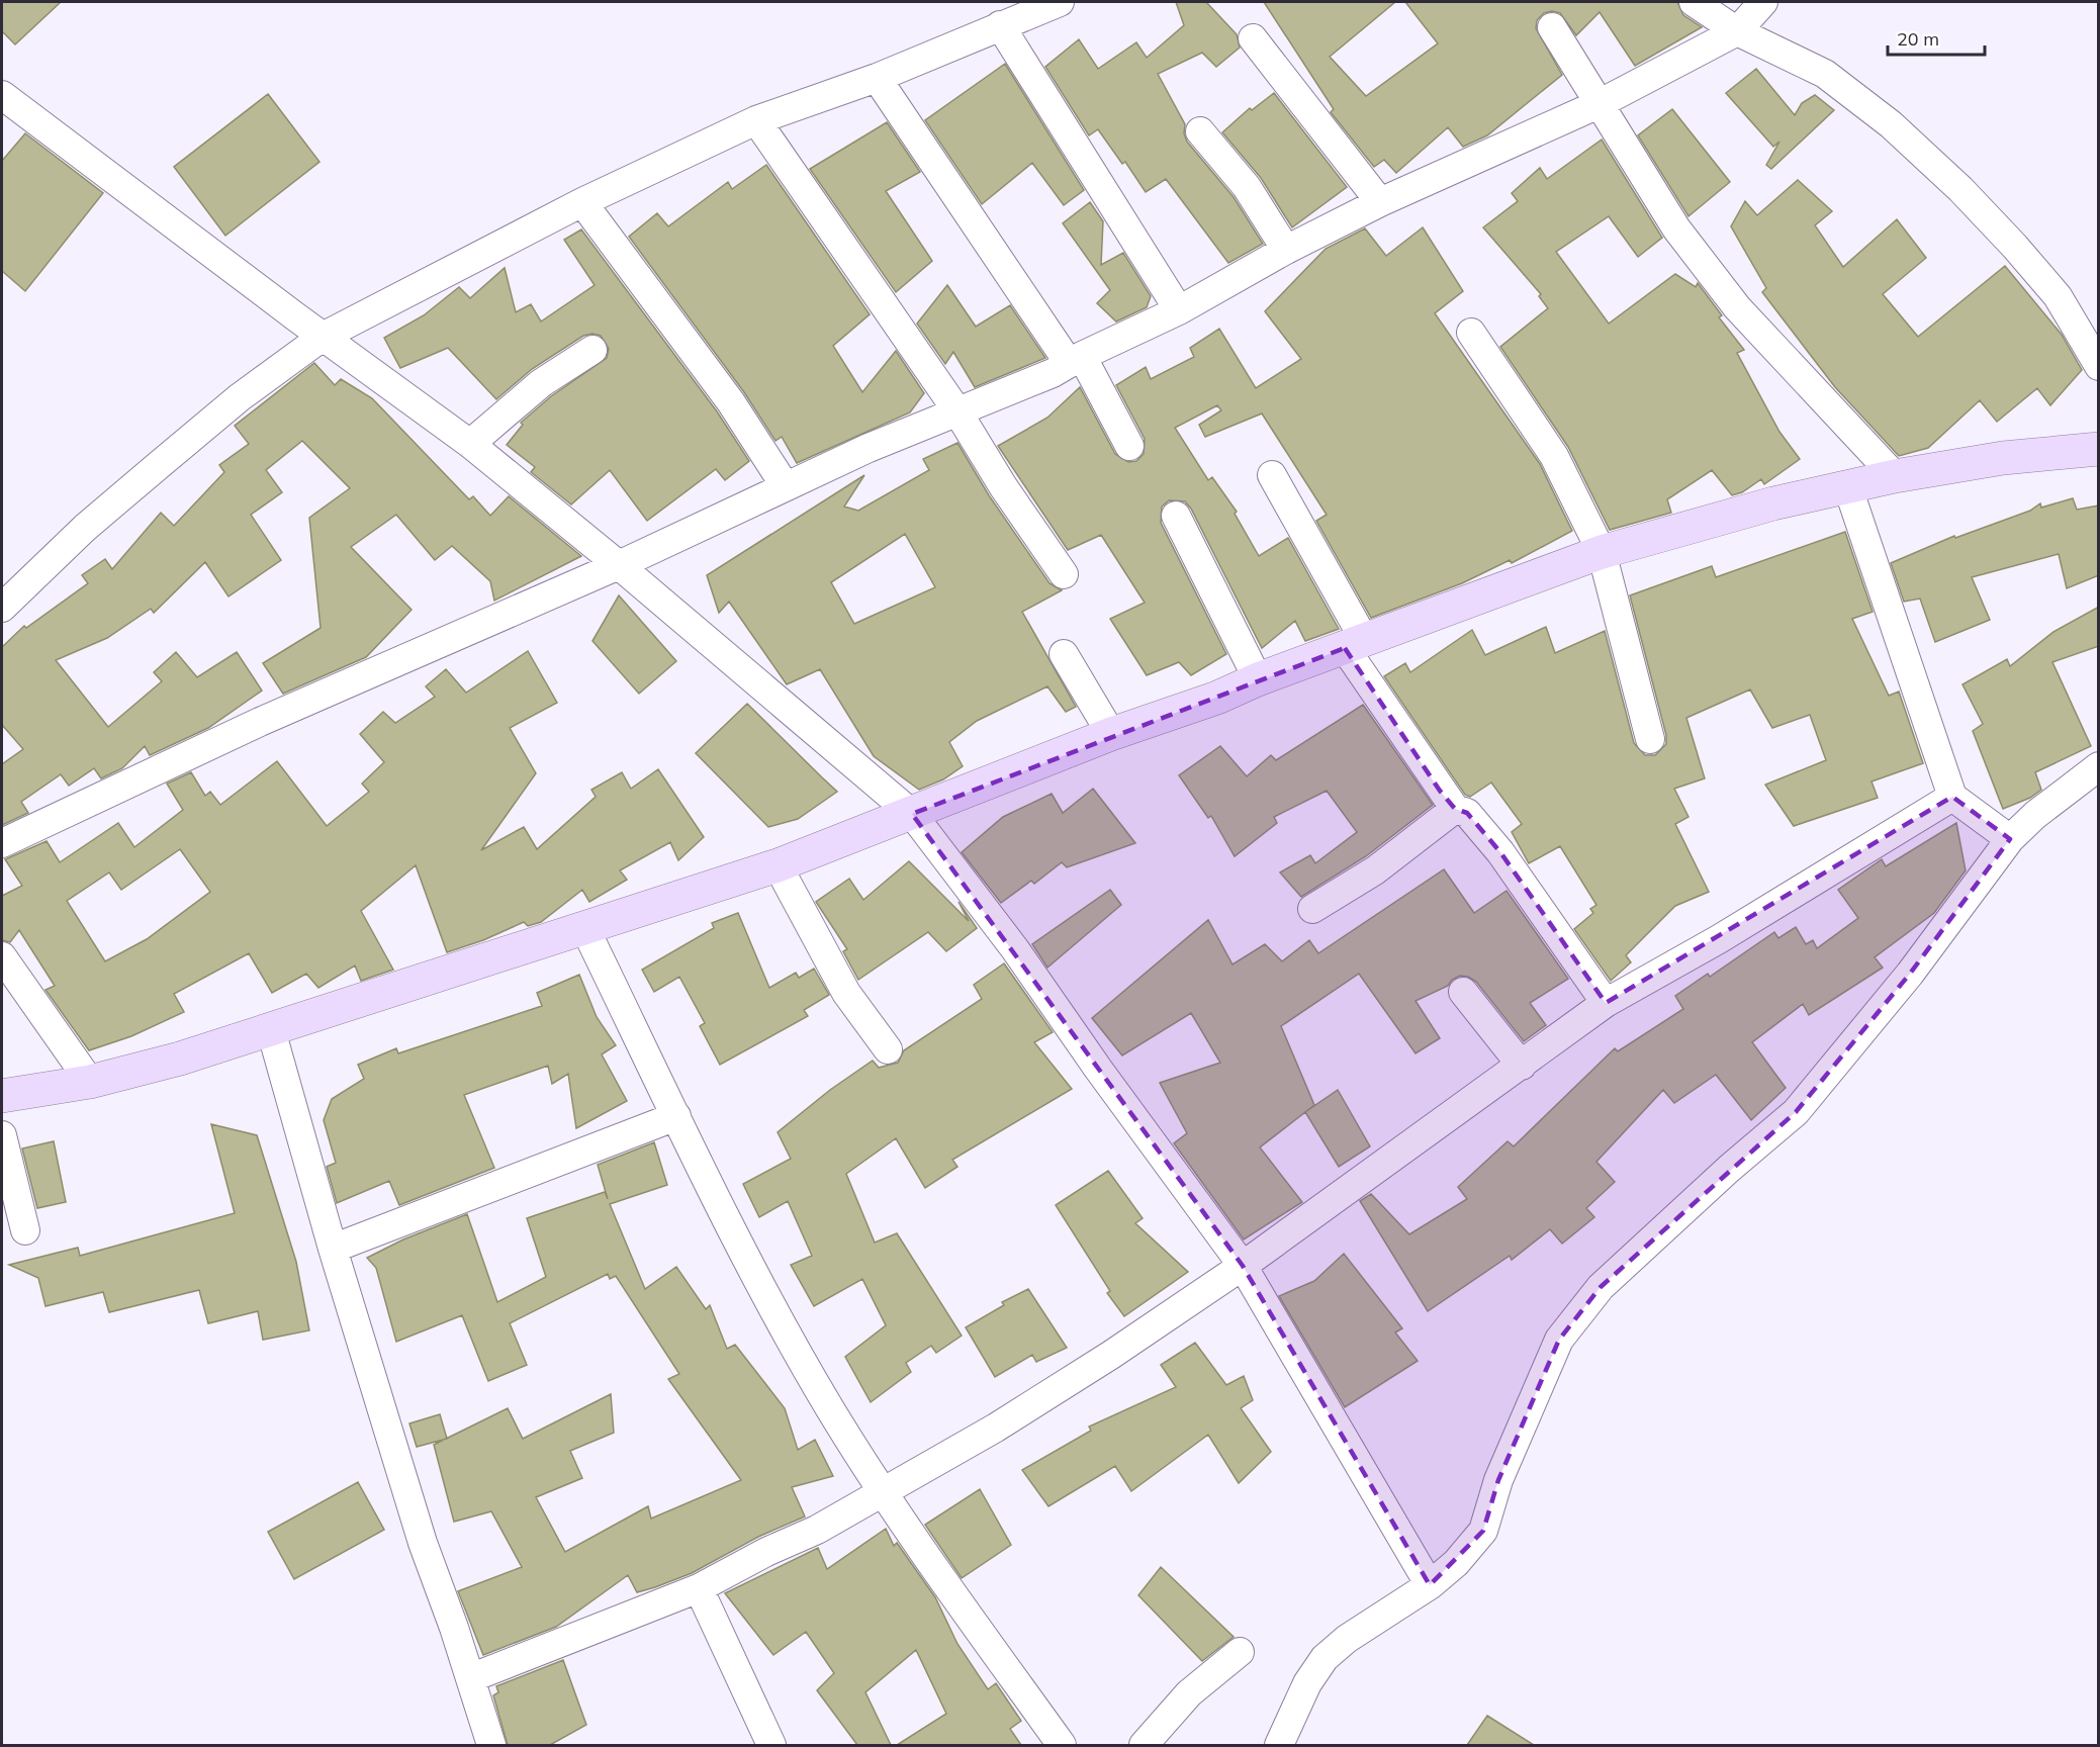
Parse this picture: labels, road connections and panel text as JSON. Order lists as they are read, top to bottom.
{
  "scale_bar": "20 m"
}
